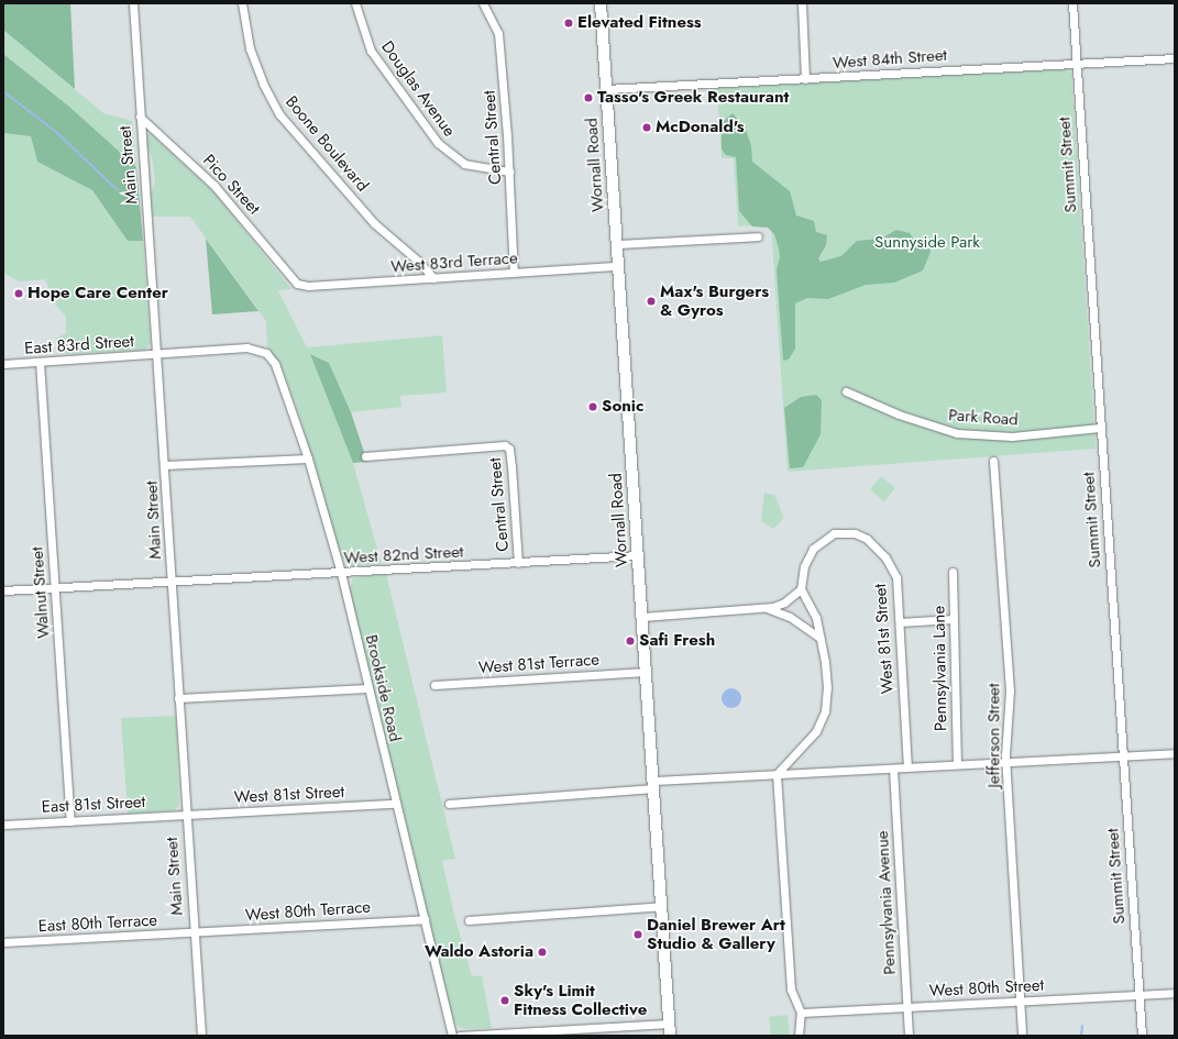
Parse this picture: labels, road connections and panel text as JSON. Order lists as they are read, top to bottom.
{
  "streets": {
    "main road": ["Wornall Road"],
    "street": [
      "West 84th Street",
      "Douglas Avenue",
      "Central Street",
      "Boone Boulevard",
      "Main Street",
      "Summit Street",
      "Pico Street",
      "West 83rd Terrace",
      "East 83rd Street",
      "Park Road",
      "West 82nd Street",
      "Walnut Street",
      "West 81st Street",
      "West 81st Terrace",
      "Pennsylvania Lane",
      "Brookside Road",
      "Jefferson Street",
      "East 81st Street",
      "Pennsylvania Avenue",
      "West 80th Terrace",
      "East 80th Terrace",
      "West 80th Street"
    ]
  },
  "crossings": [
    ["West 84th Street", "Wornall Road"],
    ["West 84th Street", "Summit Street"],
    ["Douglas Avenue", "Central Street"],
    ["Central Street", "West 83rd Terrace"],
    ["Central Street", "West 82nd Street"],
    ["Boone Boulevard", "West 83rd Terrace"],
    ["Main Street", "Pico Street"],
    ["Main Street", "East 83rd Street"],
    ["Main Street", "West 82nd Street"],
    ["Main Street", "West 81st Street"],
    ["Main Street", "East 81st Street"],
    ["Main Street", "West 80th Terrace"],
    ["Main Street", "East 80th Terrace"],
    ["Wornall Road", "West 83rd Terrace"],
    ["Wornall Road", "West 82nd Street"],
    ["Wornall Road", "West 81st Terrace"],
    ["Summit Street", "Park Road"],
    ["Summit Street", "West 80th Street"],
    ["Pico Street", "West 83rd Terrace"],
    ["East 83rd Street", "Walnut Street"],
    ["East 83rd Street", "Brookside Road"],
    ["West 82nd Street", "Walnut Street"],
    ["West 82nd Street", "Brookside Road"],
    ["Walnut Street", "East 81st Street"],
    ["West 81st Street", "Brookside Road"],
    ["West 81st Street", "East 81st Street"],
    ["Brookside Road", "West 80th Terrace"],
    ["Jefferson Street", "West 80th Street"],
    ["Pennsylvania Avenue", "West 80th Street"],
    ["West 80th Terrace", "East 80th Terrace"]
  ],
  "parks": ["Sunnyside Park"],
  "places": [
    "Elevated Fitness",
    "Tasso's Greek Restaurant",
    "McDonald's",
    "Hope Care Center",
    "Max's Burgers & Gyros",
    "Sonic",
    "Safi Fresh",
    "Daniel Brewer Art Studio & Gallery",
    "Waldo Astoria",
    "Sky's Limit Fitness Collective"
  ]
}
